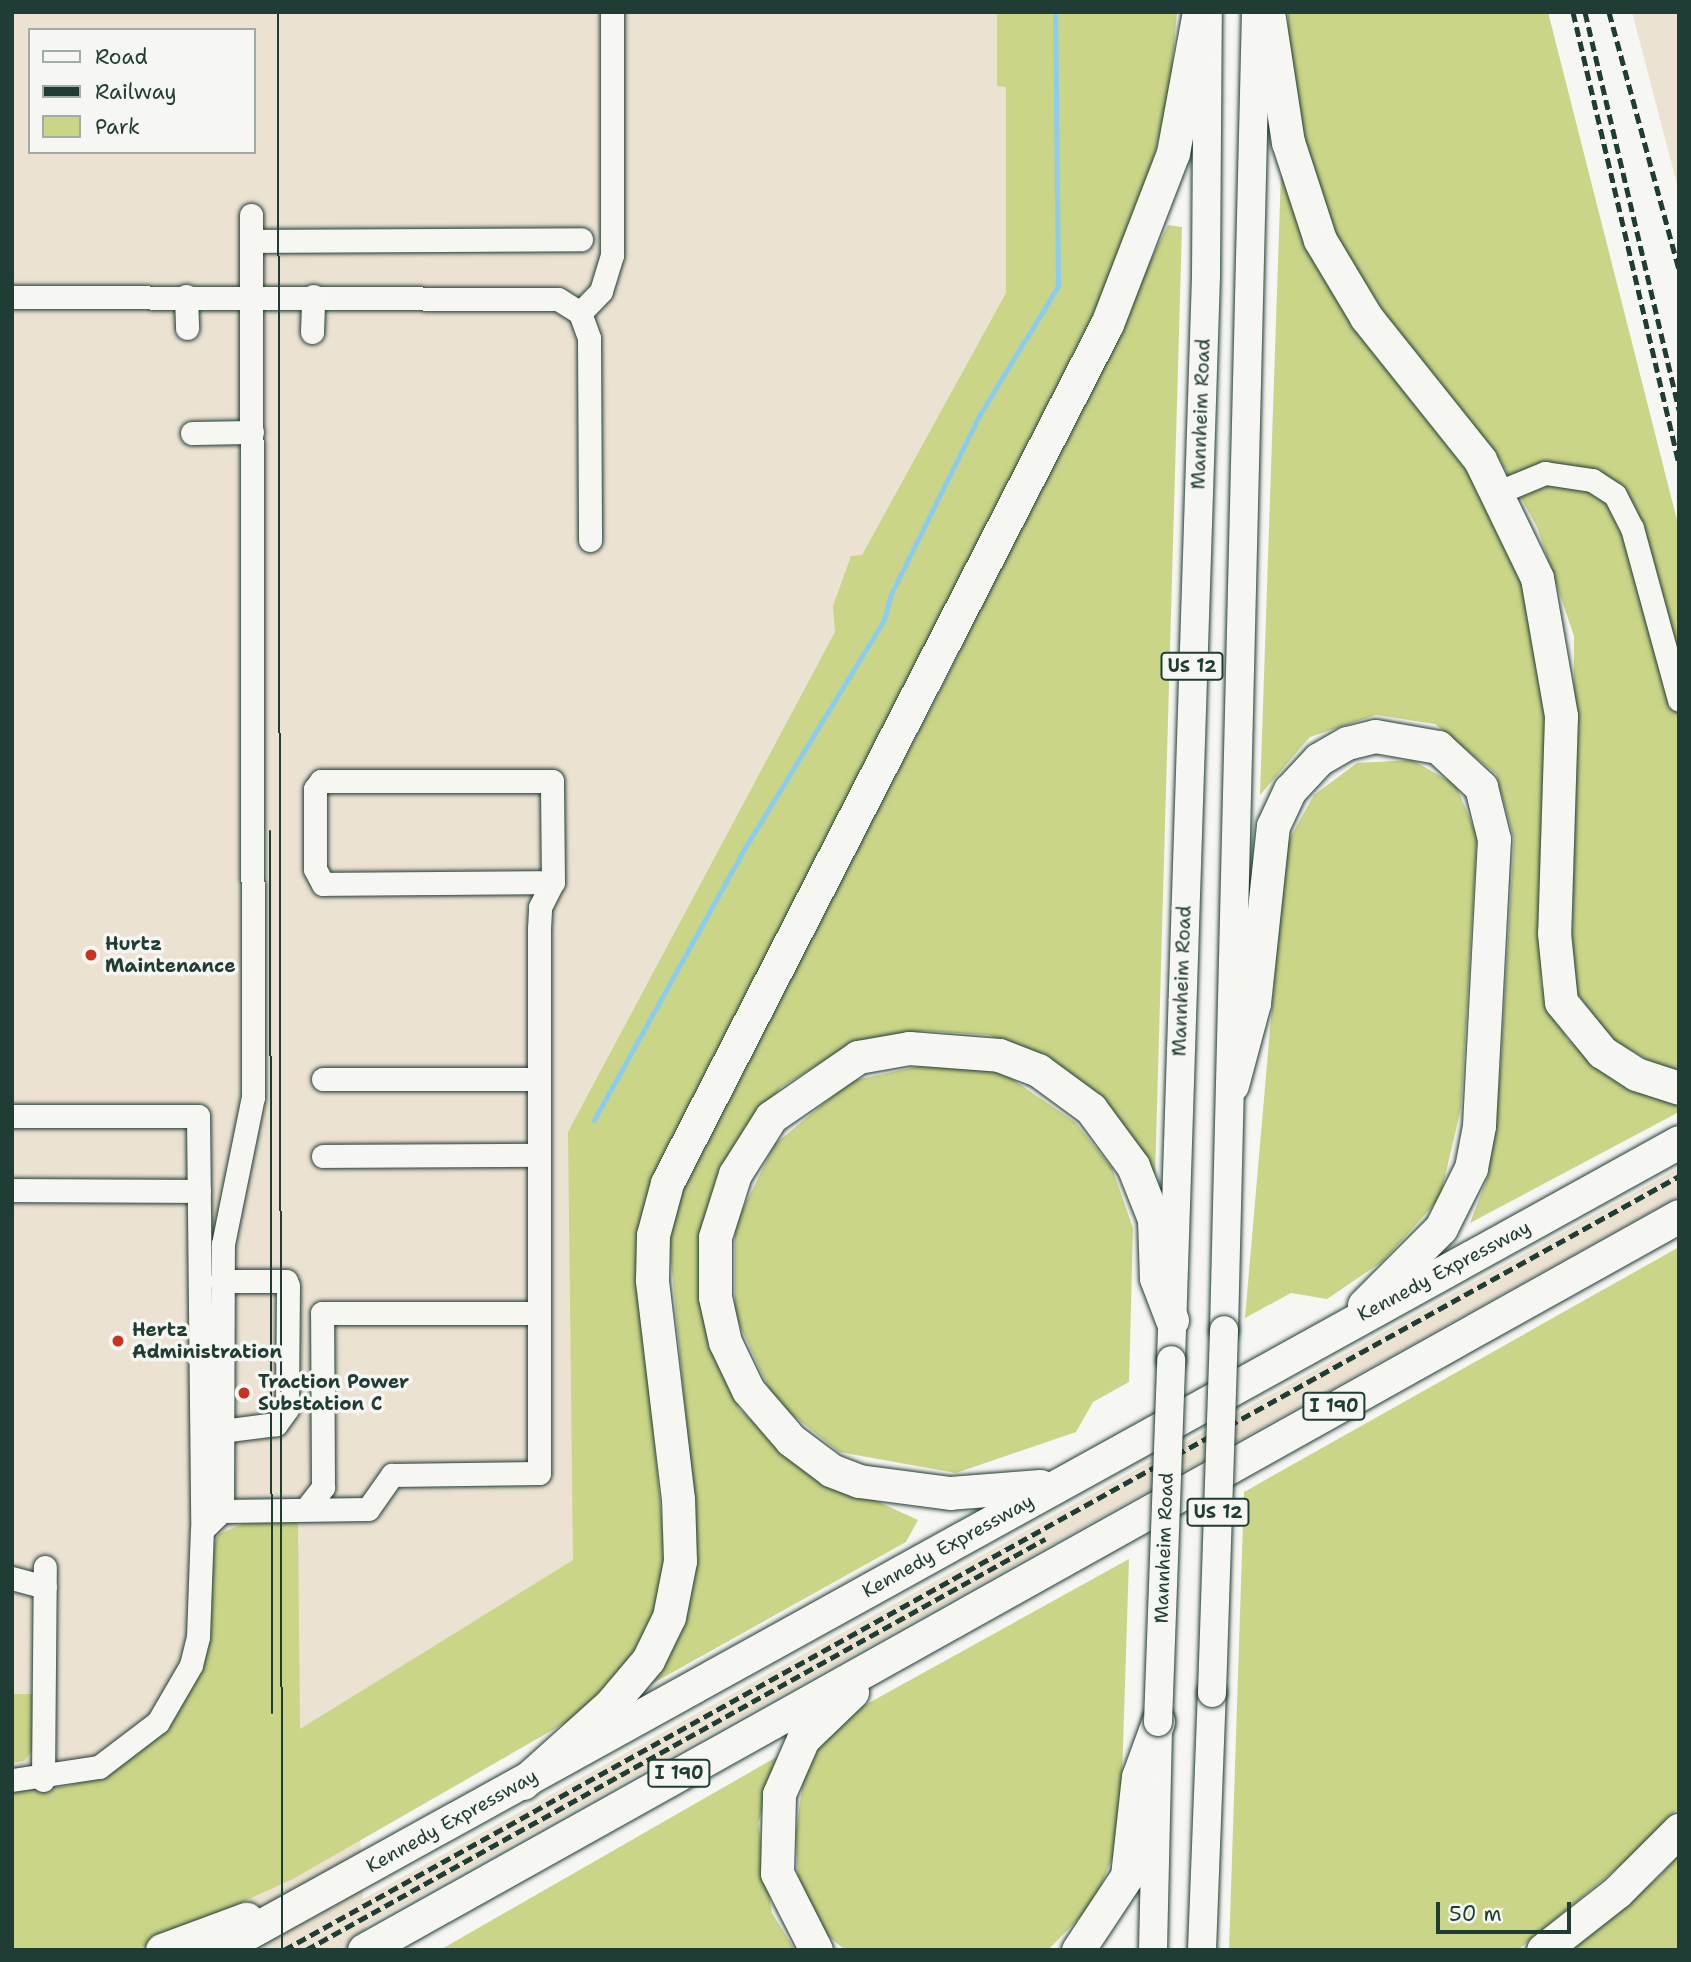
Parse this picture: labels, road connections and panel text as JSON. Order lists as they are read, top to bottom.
{
  "streets": {
    "highway": ["Kennedy Expressway", "I 190"],
    "main road": ["Mannheim Road", "US 12"]
  },
  "places": ["Hurtz Maintenance", "Hertz Administration", "Traction Power Substation C"],
  "legend": ["Road", "Railway", "Park"],
  "scale_bar": "50 m"
}
